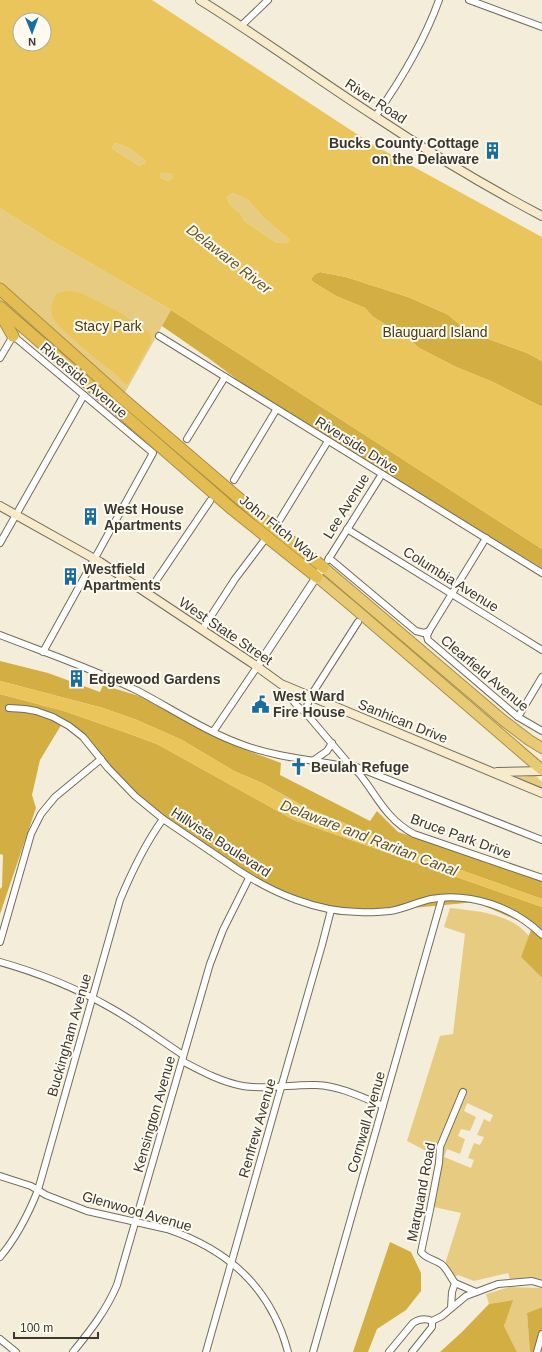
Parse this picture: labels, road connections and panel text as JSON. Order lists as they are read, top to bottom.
{
  "streets": {
    "highway": ["John Fitch Way"],
    "main road": ["River Road", "West State Street", "Sanhican Drive"],
    "street": [
      "Riverside Avenue",
      "Riverside Drive",
      "Lee Avenue",
      "Columbia Avenue",
      "Clearfield Avenue",
      "Bruce Park Drive",
      "Hillvista Boulevard",
      "Buckingham Avenue",
      "Kensington Avenue",
      "Cornwall Avenue",
      "Renfrew Avenue",
      "Marquand Road",
      "Glenwood Avenue"
    ]
  },
  "crossings": [
    ["Riverside Avenue", "West State Street"],
    ["Riverside Drive", "Lee Avenue"],
    ["Lee Avenue", "John Fitch Way"],
    ["Lee Avenue", "Columbia Avenue"],
    ["Lee Avenue", "West State Street"],
    ["Lee Avenue", "Clearfield Avenue"],
    ["John Fitch Way", "Clearfield Avenue"],
    ["John Fitch Way", "Sanhican Drive"],
    ["West State Street", "Sanhican Drive"],
    ["West State Street", "Bruce Park Drive"],
    ["Hillvista Boulevard", "Buckingham Avenue"],
    ["Hillvista Boulevard", "Kensington Avenue"],
    ["Hillvista Boulevard", "Cornwall Avenue"],
    ["Hillvista Boulevard", "Renfrew Avenue"],
    ["Buckingham Avenue", "Glenwood Avenue"],
    ["Kensington Avenue", "Glenwood Avenue"],
    ["Renfrew Avenue", "Glenwood Avenue"]
  ],
  "water": ["Delaware River", "Delaware and Raritan Canal"],
  "parks": ["Stacy Park", "Blauguard Island"],
  "places": {
    "building": [
      "Bucks County Cottage on the Delaware",
      "West House Apartments",
      "Westfield Apartments",
      "Edgewood Gardens"
    ],
    "public building": ["West Ward Fire House"],
    "church": ["Beulah Refuge"]
  },
  "scale_bar": "100 m",
  "north": "bottom"
}
